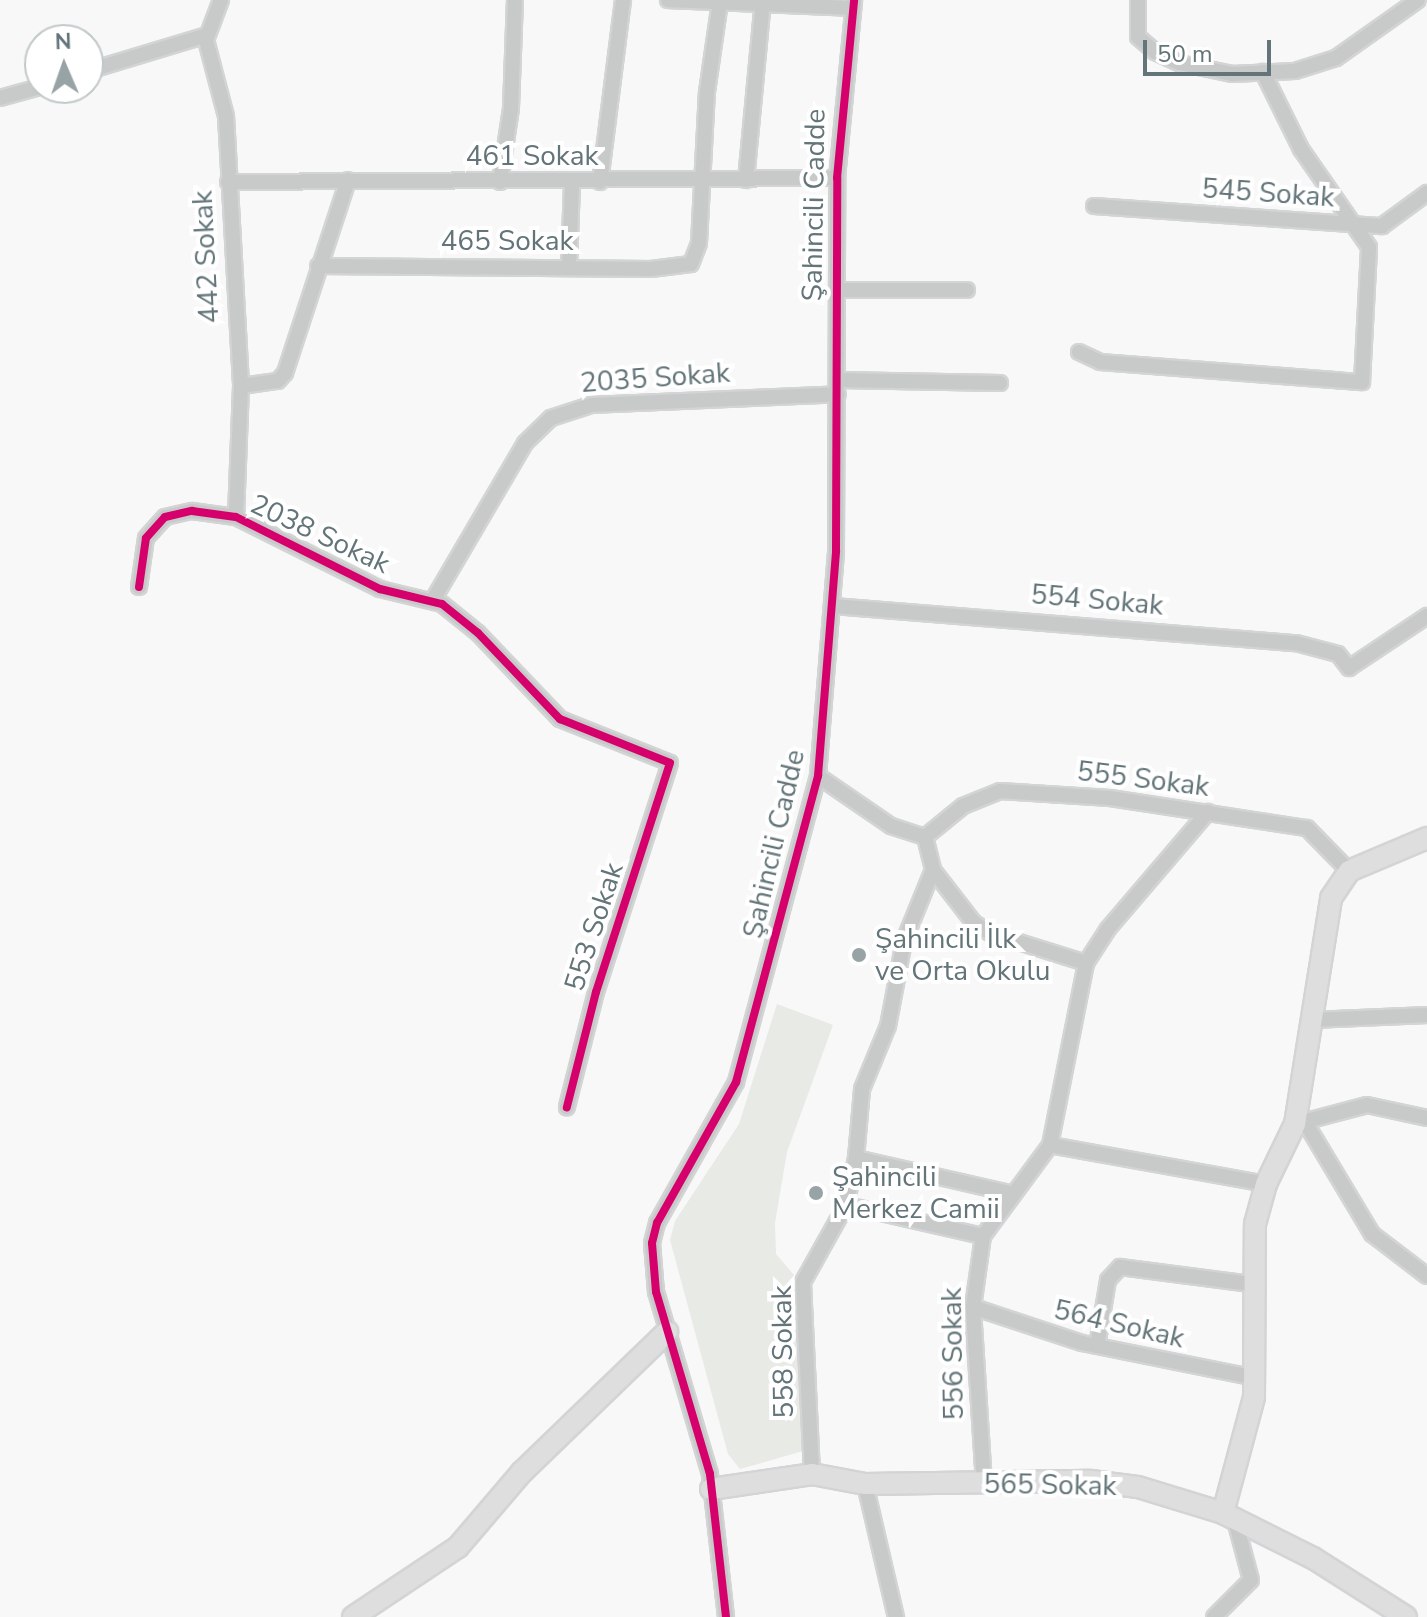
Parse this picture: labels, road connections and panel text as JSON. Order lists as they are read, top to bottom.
{
  "streets": {
    "street": [
      "461 Sokak",
      "545 Sokak",
      "Şahincili Cadde",
      "465 Sokak",
      "442 Sokak",
      "2035 Sokak",
      "2038 Sokak",
      "554 Sokak",
      "555 Sokak",
      "553 Sokak",
      "564 Sokak",
      "558 Sokak",
      "556 Sokak",
      "565 Sokak"
    ]
  },
  "crossings": [
    ["461 Sokak", "Şahincili Cadde"],
    ["461 Sokak", "465 Sokak"],
    ["461 Sokak", "442 Sokak"],
    ["Şahincili Cadde", "2035 Sokak"],
    ["Şahincili Cadde", "554 Sokak"],
    ["Şahincili Cadde", "565 Sokak"],
    ["442 Sokak", "2038 Sokak"],
    ["2035 Sokak", "2038 Sokak"],
    ["2038 Sokak", "553 Sokak"],
    ["555 Sokak", "556 Sokak"],
    ["564 Sokak", "556 Sokak"],
    ["558 Sokak", "565 Sokak"],
    ["556 Sokak", "565 Sokak"]
  ],
  "places": ["Şahincili İlk ve Orta Okulu", "Şahincili Merkez Camii"],
  "scale_bar": "50 m",
  "north": "top"
}
